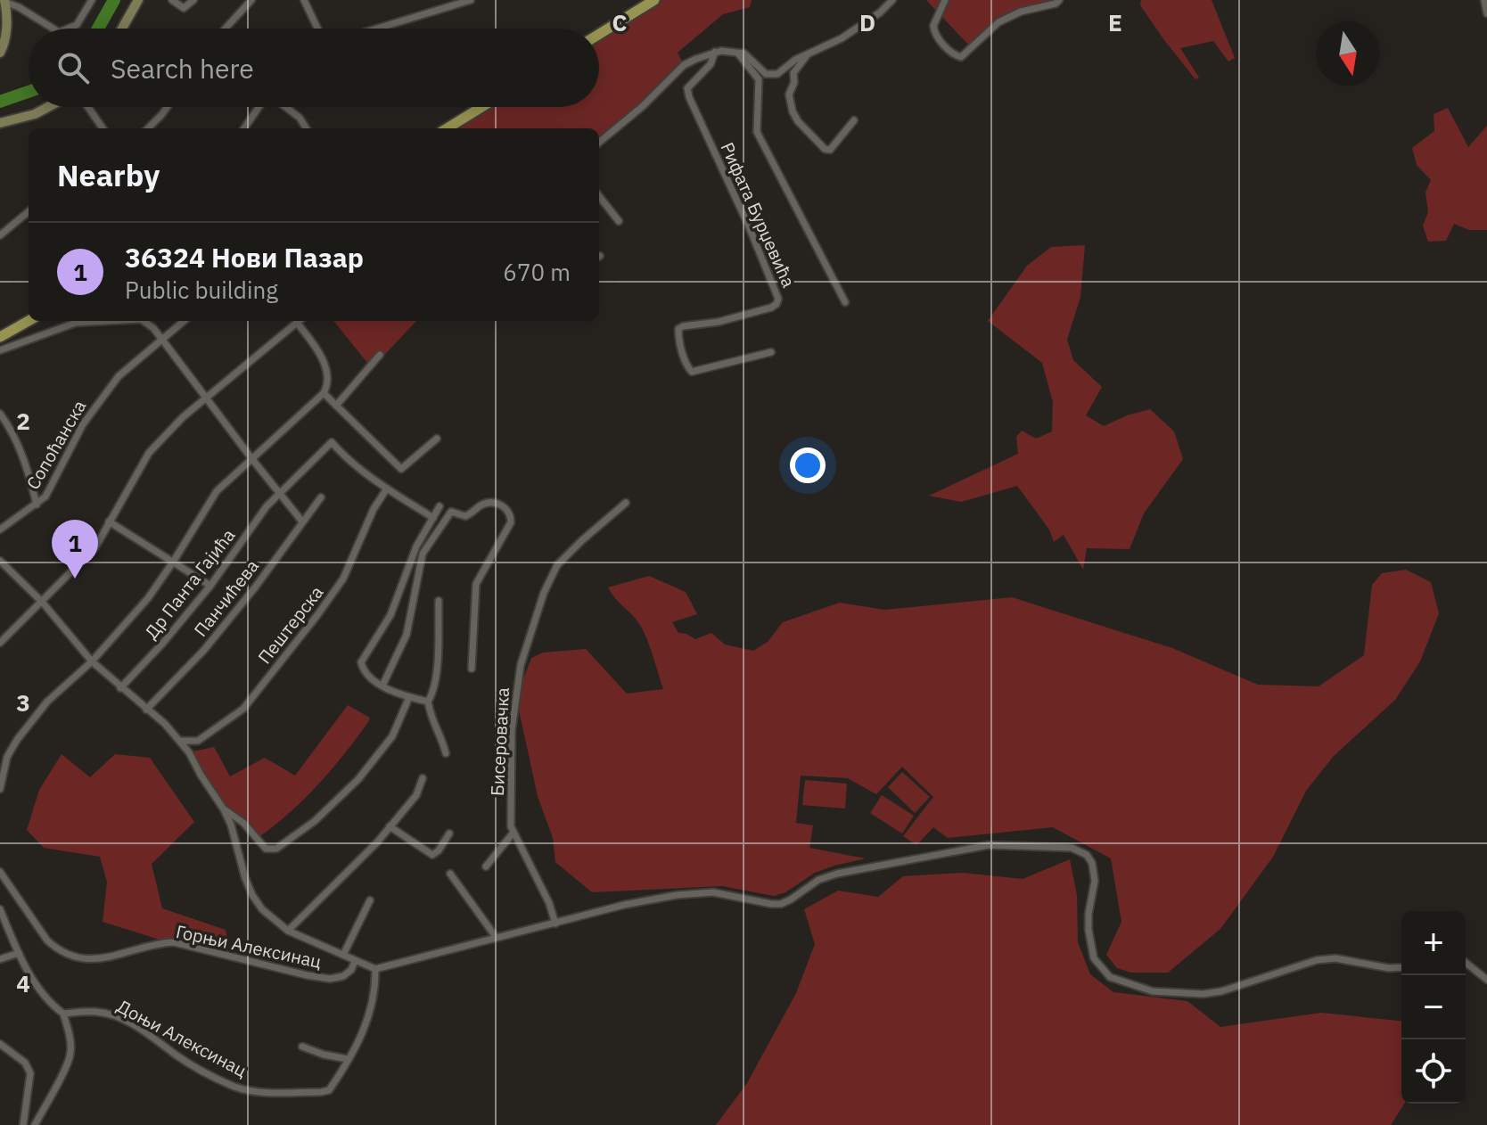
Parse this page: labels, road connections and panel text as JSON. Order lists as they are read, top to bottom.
{
  "streets": {
    "street": [
      "Рифата Бурџевића",
      "Сопоћанска",
      "Др Панта Гајића",
      "Панчићева",
      "Пештерска",
      "Бисеровачка",
      "Горњи Алексинац",
      "Доњи Алексинац"
    ]
  },
  "crossings": [
    ["Др Панта Гајића", "Пештерска"],
    ["Др Панта Гајића", "Горњи Алексинац"],
    ["Панчићева", "Горњи Алексинац"],
    ["Пештерска", "Горњи Алексинац"]
  ],
  "north": "bottom",
  "page": {
    "search": "Search here",
    "heading": "Nearby",
    "list": [
      {
        "mark": "1",
        "name": "36324 Нови Пазар",
        "note": "Public building",
        "value": "670 m"
      }
    ],
    "pins": "1",
    "map_buttons": ["+", "−"]
  },
  "grid": {
    "columns": ["C", "D", "E"],
    "rows": ["2", "3", "4"]
  }
}
